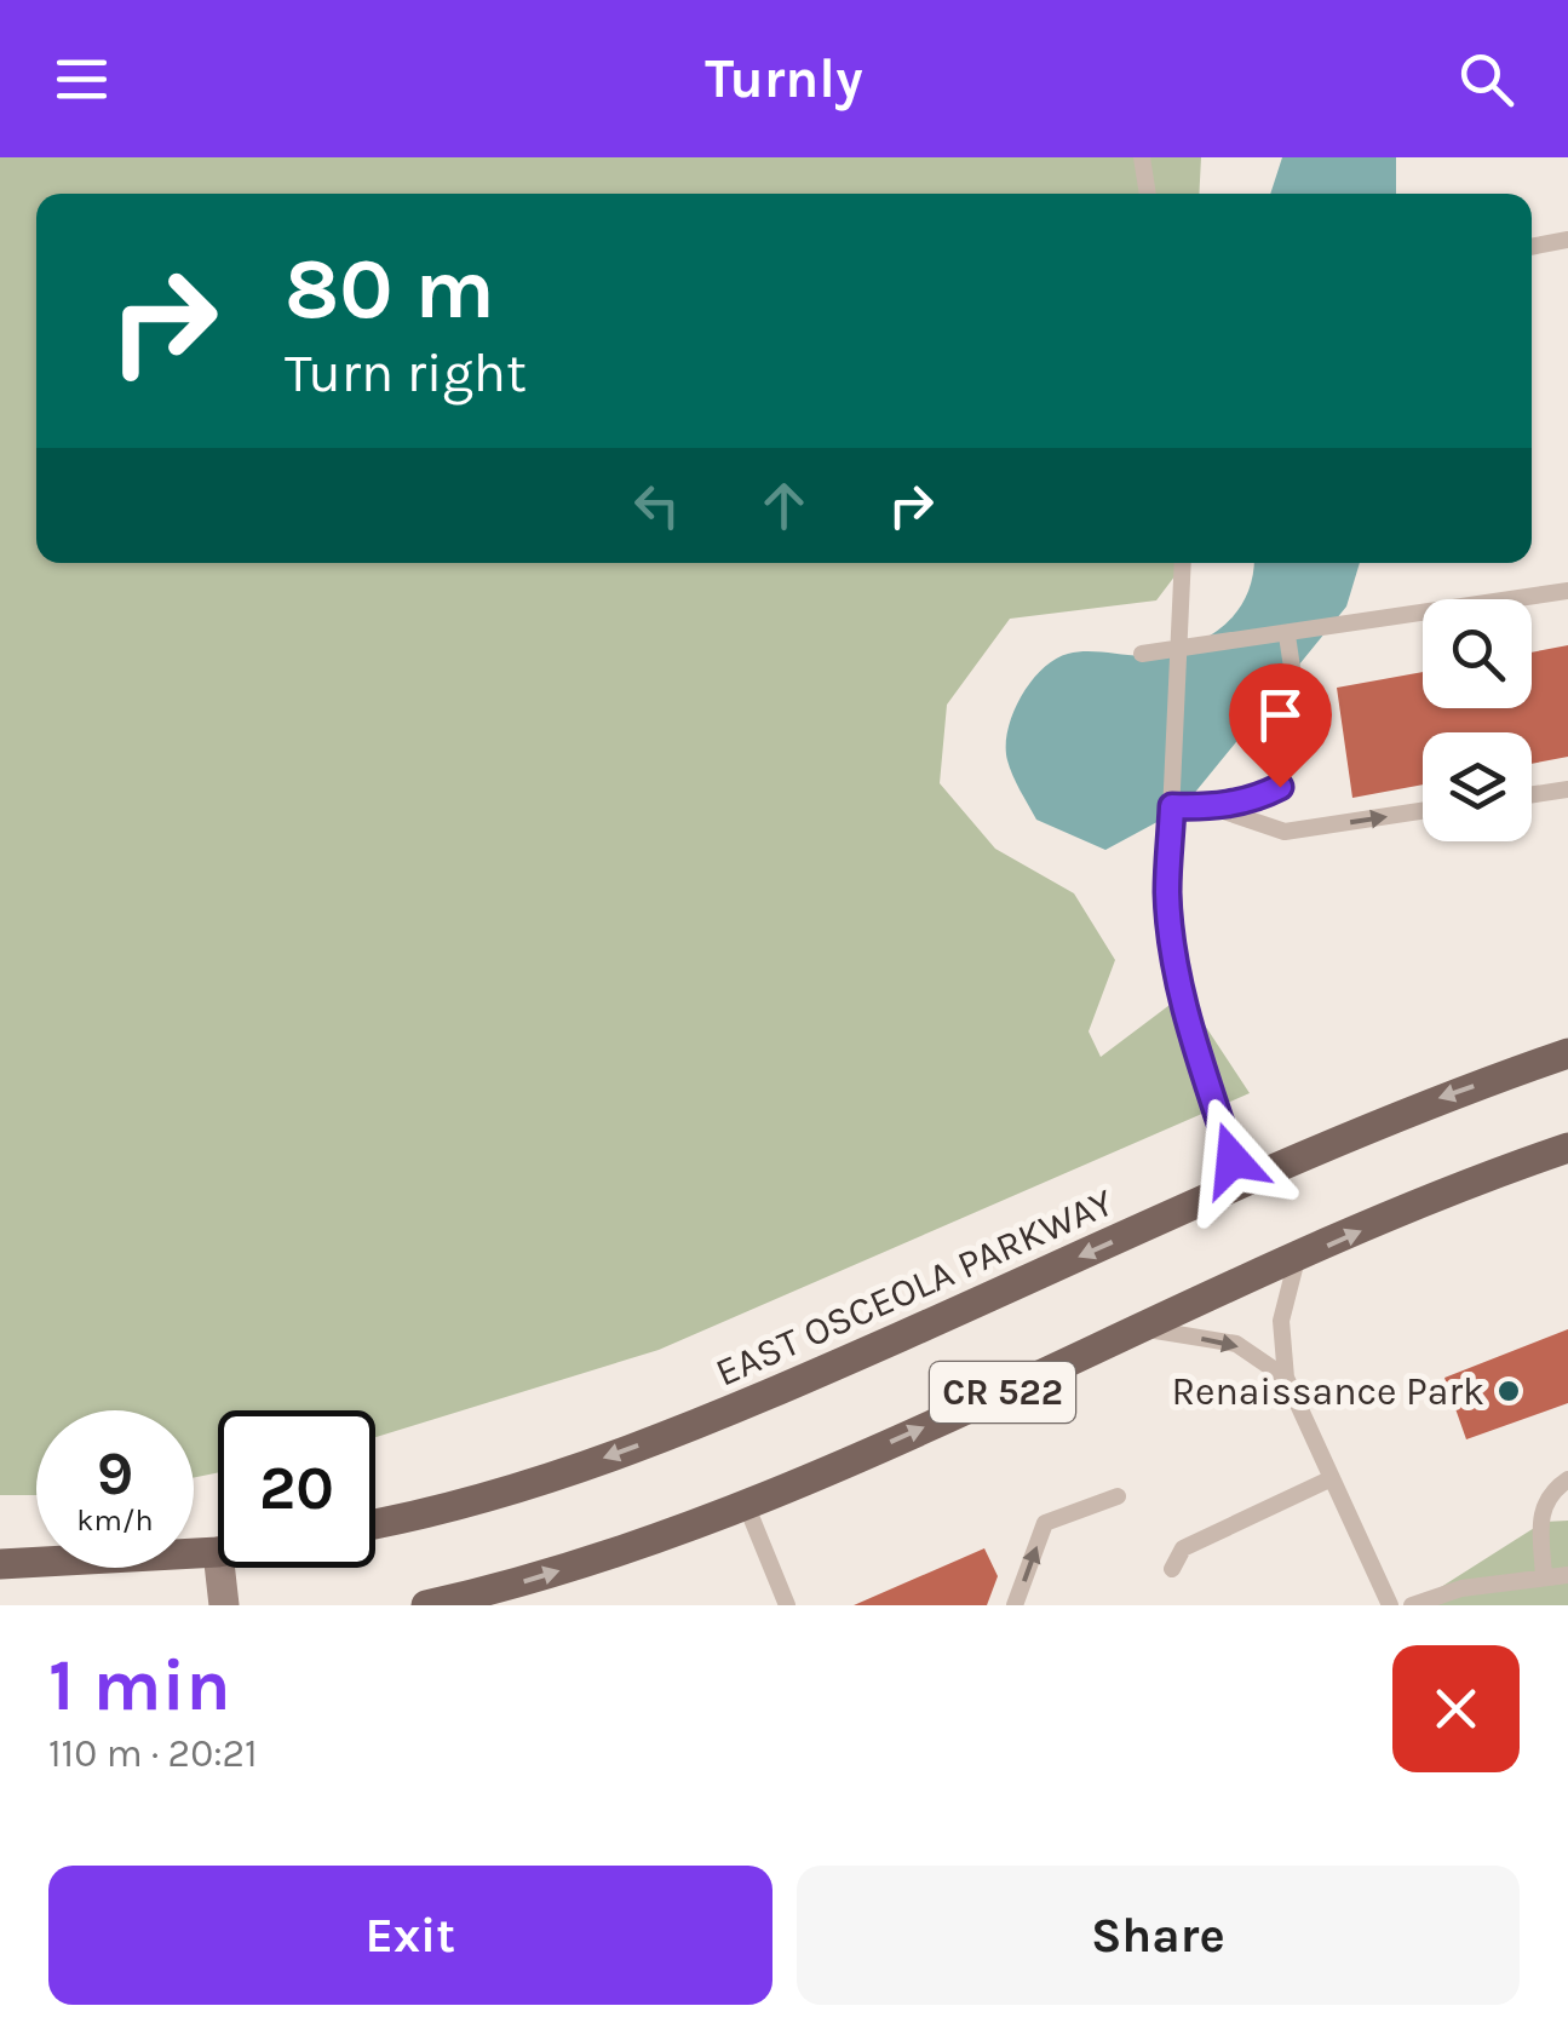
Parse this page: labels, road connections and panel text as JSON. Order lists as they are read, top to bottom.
{
  "streets": {
    "main road": ["EAST OSCEOLA PARKWAY", "CR 522"]
  },
  "places": ["Renaissance Park"],
  "page": {
    "header": "Turnly",
    "turn": ["80 m", "Turn right"],
    "speed": "9 km/h",
    "limit": "20",
    "heading": ["1 min", "110 m · 20:21"],
    "buttons": ["Exit", "Share"]
  }
}
